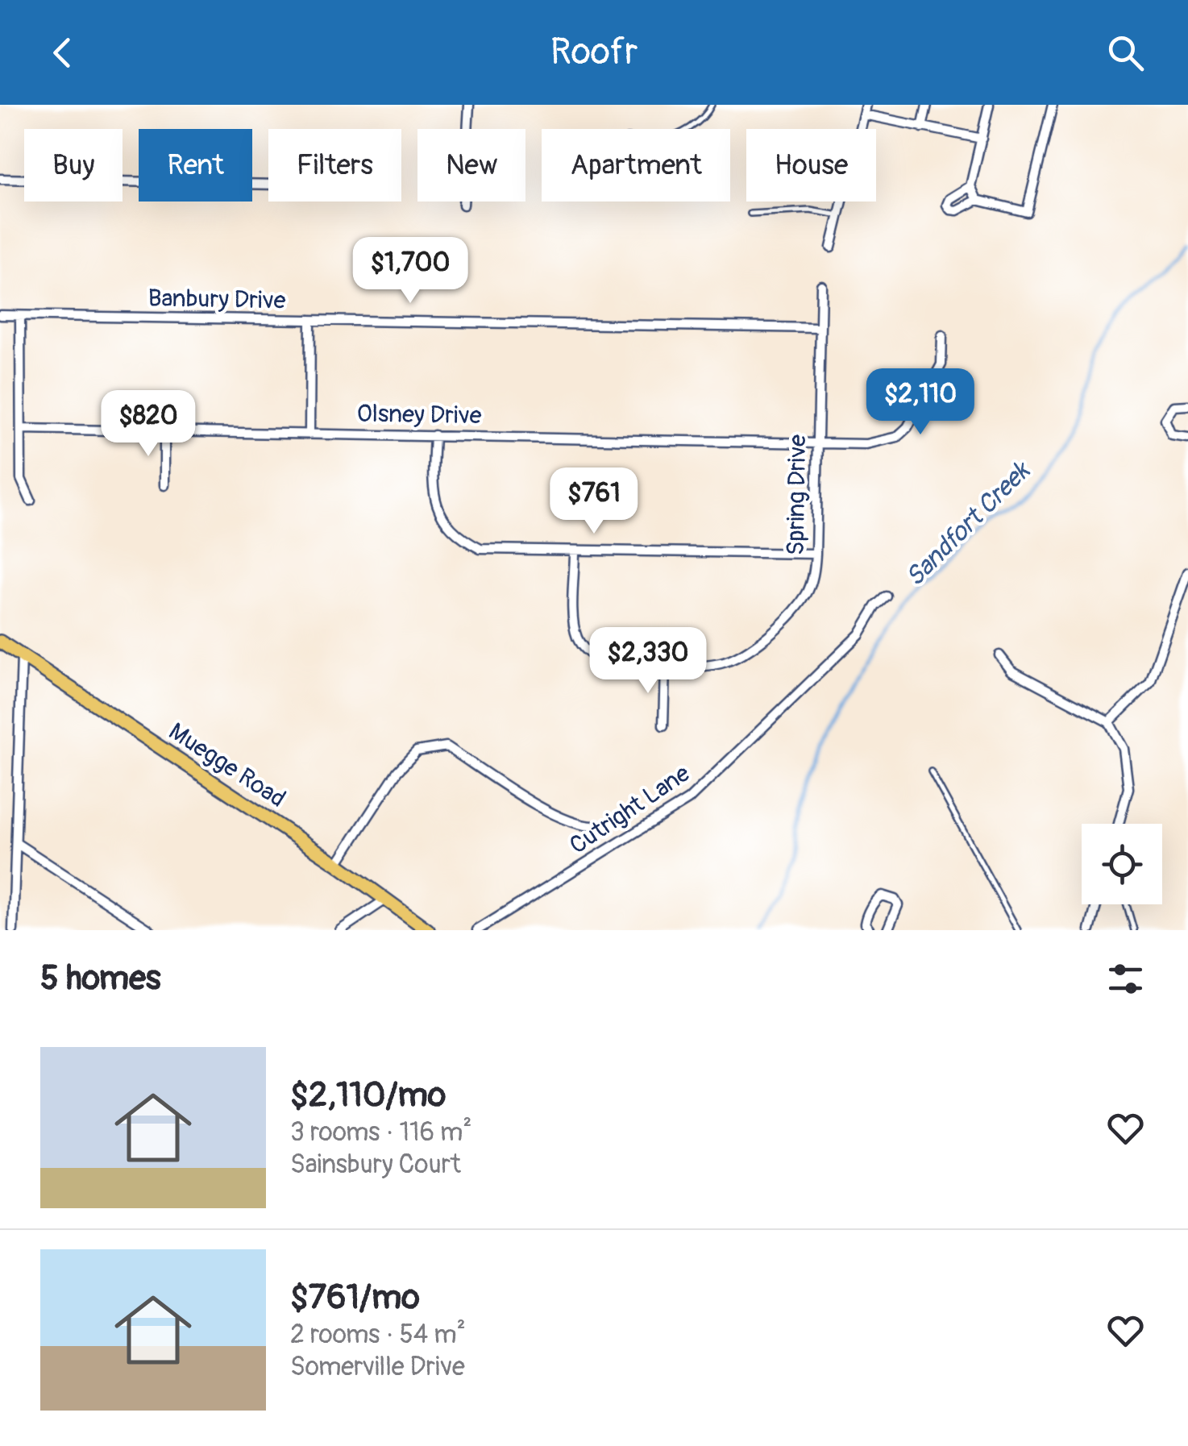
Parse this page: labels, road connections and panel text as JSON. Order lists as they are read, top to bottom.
{
  "streets": {
    "main road": ["Muegge Road"],
    "street": [
      "Banbury Drive",
      "Olsney Drive",
      "Spring Drive",
      "Cutright Lane"
    ]
  },
  "crossings": [
    ["Banbury Drive", "Spring Drive"],
    ["Olsney Drive", "Spring Drive"]
  ],
  "water": ["Sandfort Creek"],
  "page": {
    "header": "Roofr",
    "chip": [
      "Buy",
      "Rent",
      "Filters",
      "New",
      "Apartment",
      "House"
    ],
    "price": [
      "$1,700",
      "$2,110",
      "$820",
      "$761",
      "$2,330"
    ],
    "heading": "5 homes",
    "list": [
      {
        "name": "$2,110/mo",
        "note": "3 rooms · 116 m² · Sainsbury Court"
      },
      {
        "name": "$761/mo",
        "note": "2 rooms · 54 m² · Somerville Drive"
      }
    ]
  }
}
